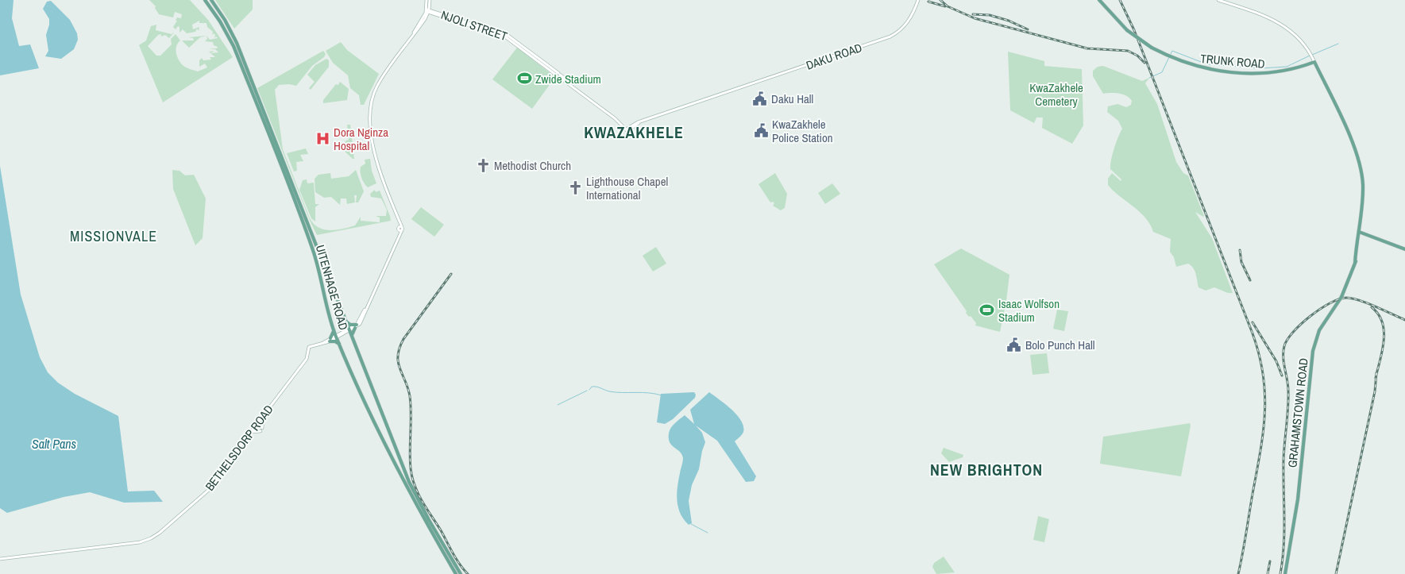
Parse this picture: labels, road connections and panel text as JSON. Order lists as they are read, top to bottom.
{
  "streets": {
    "main road": [
      "NJOLI STREET",
      "DAKU ROAD",
      "TRUNK ROAD",
      "UITENHAGE ROAD",
      "GRAHAMSTOWN ROAD",
      "BETHELSDORP ROAD"
    ]
  },
  "crossings": [
    ["NJOLI STREET", "DAKU ROAD"],
    ["TRUNK ROAD", "GRAHAMSTOWN ROAD"],
    ["UITENHAGE ROAD", "BETHELSDORP ROAD"]
  ],
  "districts": ["KWAZAKHELE", "MISSIONVALE", "NEW BRIGHTON"],
  "water": ["Salt Pans"],
  "parks": ["KwaZakhele Cemetery"],
  "places": {
    "sports": ["Zwide Stadium", "Isaac Wolfson Stadium"],
    "public building": ["Daku Hall", "KwaZakhele Police Station", "Bolo Punch Hall"],
    "hospital": ["Dora Nginza Hospital"],
    "church": ["Methodist Church", "Lighthouse Chapel International"]
  }
}
